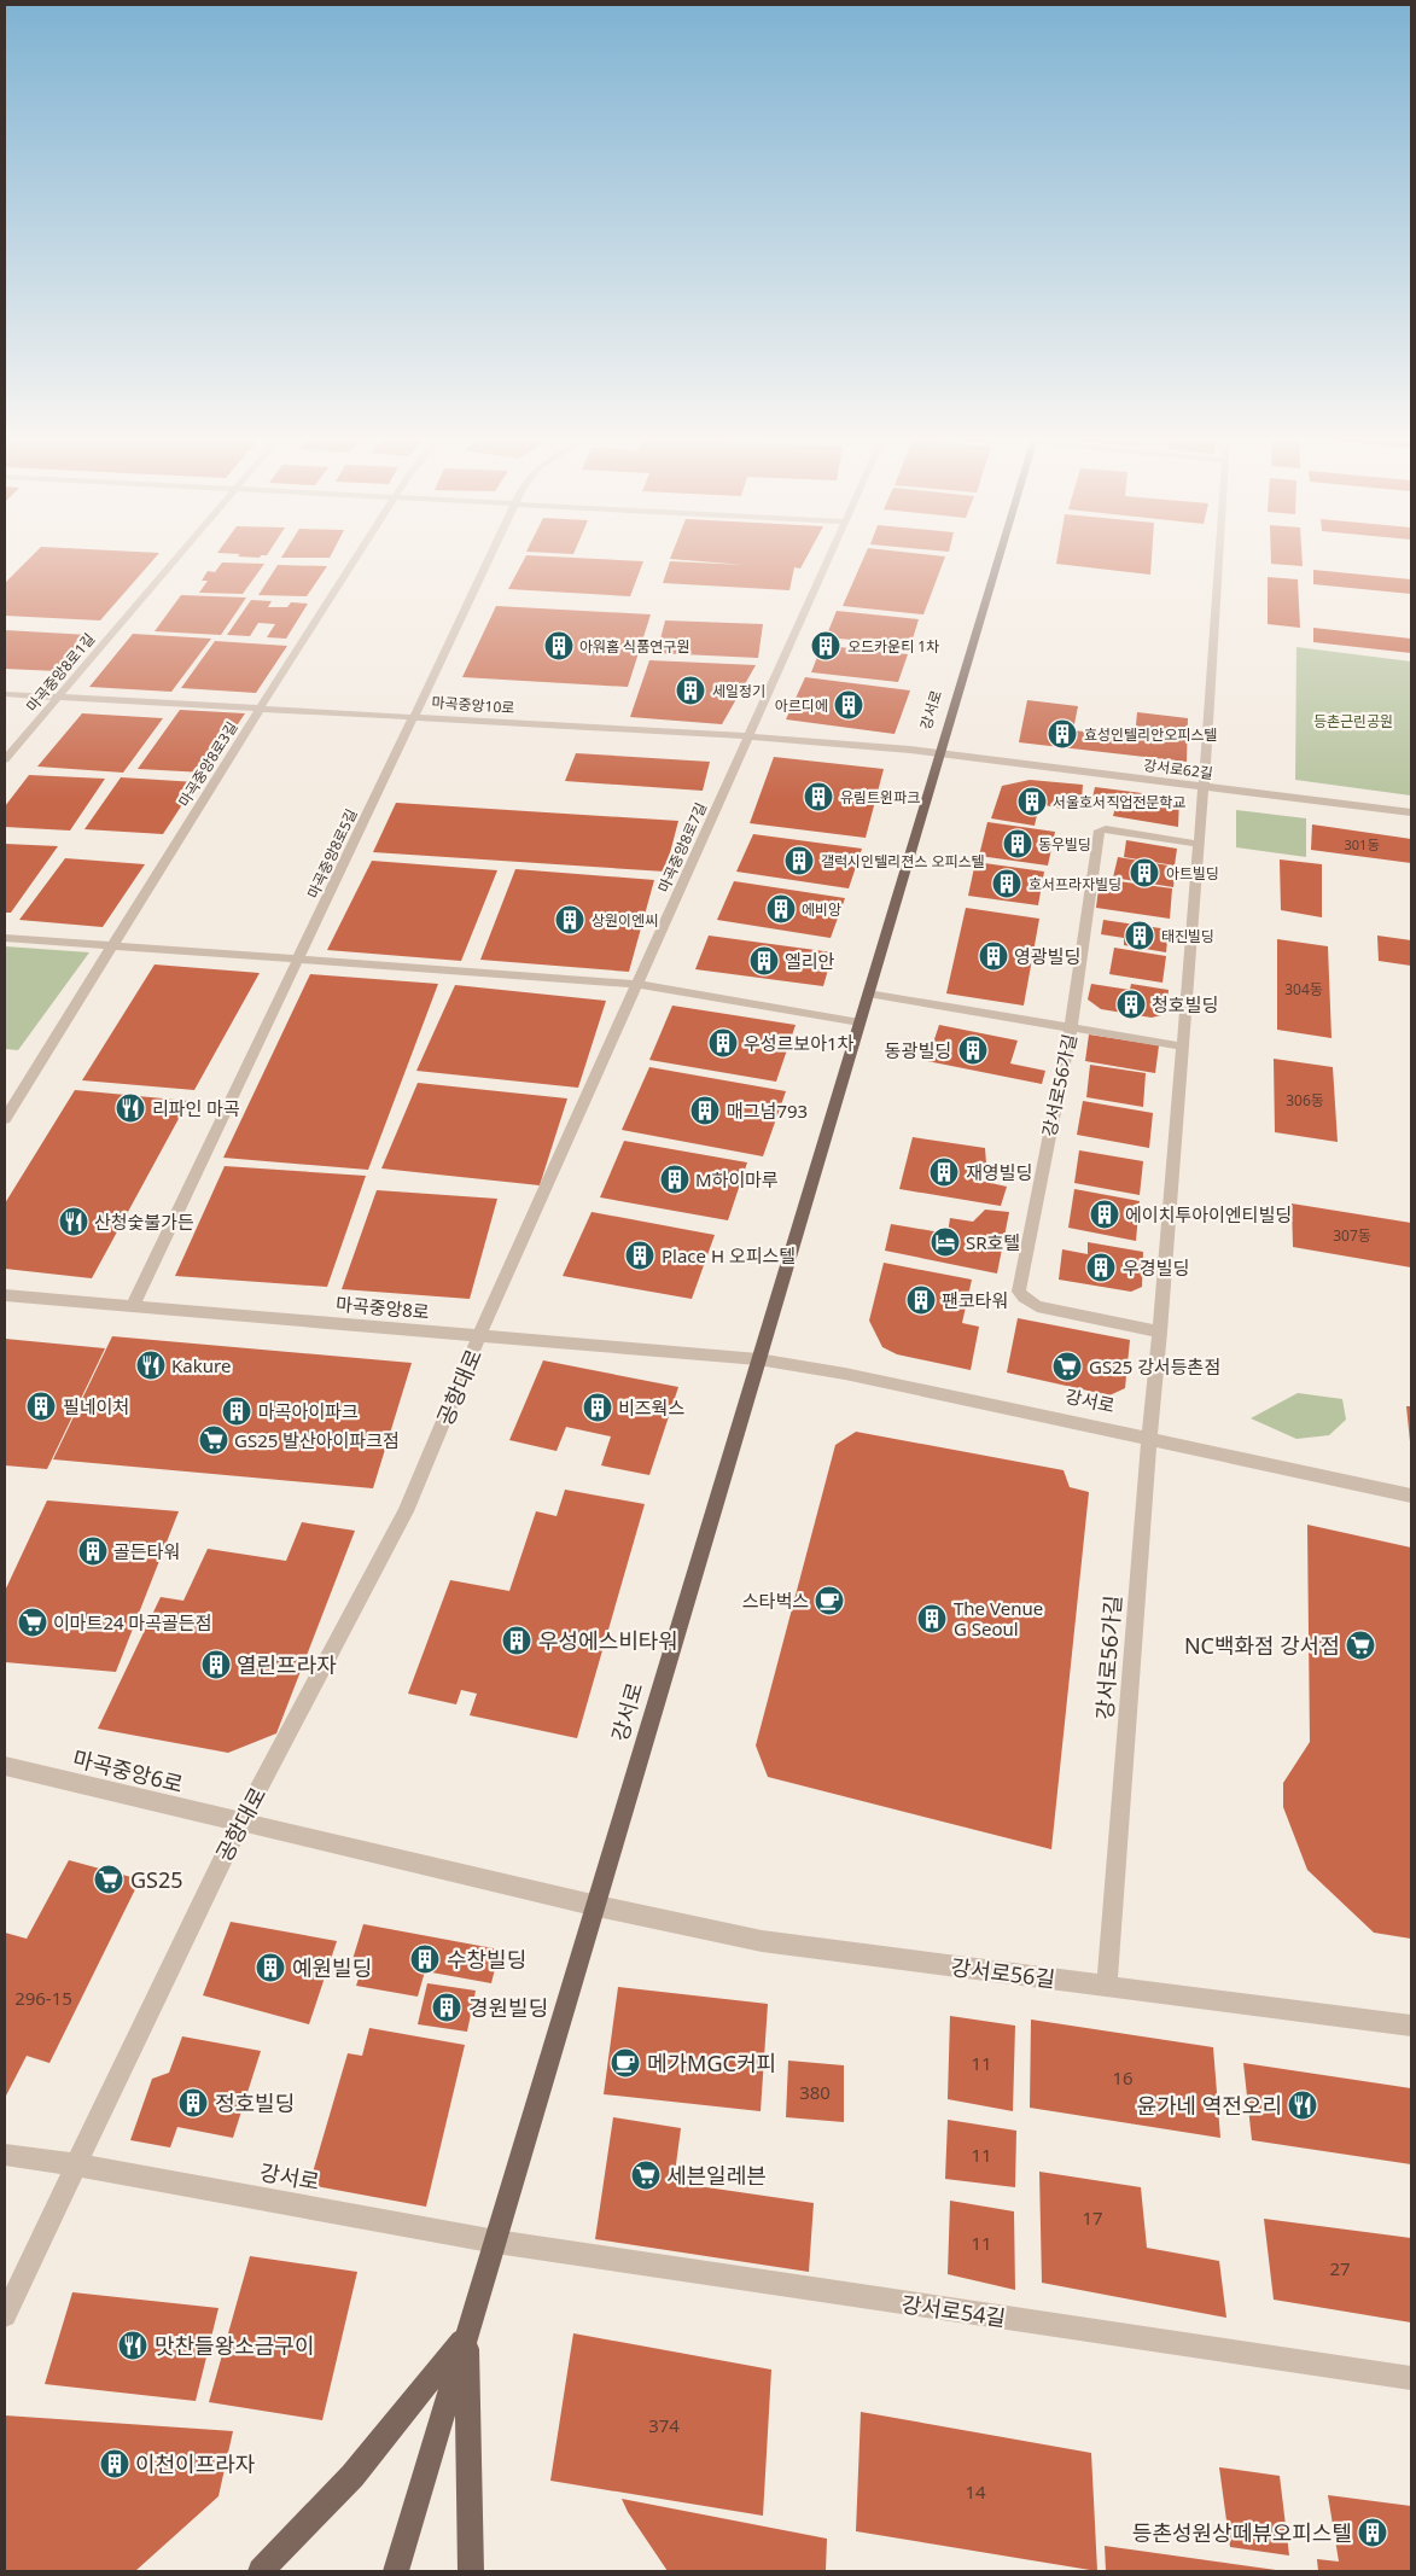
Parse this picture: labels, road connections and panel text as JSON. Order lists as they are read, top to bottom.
{
  "streets": {
    "main road": ["강서로"],
    "street": [
      "마곡중앙8로1길",
      "마곡중앙10로",
      "마곡중앙8로3길",
      "강서로62길",
      "마곡중앙8로7길",
      "마곡중앙8로5길",
      "강서로56가길",
      "마곡중앙8로",
      "공항대로",
      "마곡중앙6로",
      "강서로56길",
      "강서로54길"
    ]
  },
  "crossings": [
    ["마곡중앙8로1길", "마곡중앙10로"],
    ["마곡중앙10로", "강서로"],
    ["마곡중앙10로", "마곡중앙8로3길"],
    ["마곡중앙10로", "강서로62길"],
    ["마곡중앙10로", "마곡중앙8로7길"],
    ["마곡중앙10로", "마곡중앙8로5길"],
    ["강서로", "강서로62길"],
    ["강서로", "강서로56가길"],
    ["강서로", "마곡중앙8로"],
    ["강서로", "공항대로"],
    ["강서로", "강서로56길"],
    ["강서로", "강서로54길"],
    ["강서로62길", "강서로56가길"],
    ["마곡중앙8로7길", "마곡중앙8로"],
    ["마곡중앙8로7길", "공항대로"],
    ["마곡중앙8로5길", "마곡중앙8로"],
    ["강서로56가길", "강서로56길"],
    ["마곡중앙8로", "공항대로"],
    ["공항대로", "마곡중앙6로"]
  ],
  "parks": ["등촌근린공원"],
  "places": {
    "building": [
      "아워홈 식품연구원",
      "오드카운티 1차",
      "세일정기",
      "아르디에",
      "효성인텔리안오피스텔",
      "유림트윈파크",
      "서울호서직업전문학교",
      "동우빌딩",
      "갤럭시인텔리젼스 오피스텔",
      "아트빌딩",
      "호서프라자빌딩",
      "에비앙",
      "상원이엔씨",
      "태진빌딩",
      "영광빌딩",
      "엘리안",
      "청호빌딩",
      "우성르보아1차",
      "동광빌딩",
      "매그넘793",
      "재영빌딩",
      "M하이마루",
      "에이치투아이엔티빌딩",
      "Place H 오피스텔",
      "우경빌딩",
      "팬코타워",
      "필네이처",
      "비즈웍스",
      "마곡아이파크",
      "골든타워",
      "The Venue G Seoul",
      "우성에스비타워",
      "열린프라자",
      "수창빌딩",
      "예원빌딩",
      "경원빌딩",
      "정호빌딩",
      "이천이프라자",
      "등촌성원상떼뷰오피스텔"
    ],
    "restaurant": [
      "리파인 마곡",
      "산청숯불가든",
      "Kakure",
      "윤가네 역전오리",
      "맛찬들왕소금구이"
    ],
    "hotel": ["SR호텔"],
    "supermarket": [
      "GS25 강서등촌점",
      "GS25 발산아이파크점",
      "이마트24 마곡골든점",
      "NC백화점 강서점",
      "GS25",
      "세븐일레븐"
    ],
    "cafe": ["스타벅스", "메가MGC커피"]
  },
  "house_numbers": [
    "301동",
    "304동",
    "306동",
    "307동",
    "296-15",
    "11",
    "16",
    "380",
    "11",
    "17",
    "11",
    "27",
    "374",
    "14"
  ]
}
